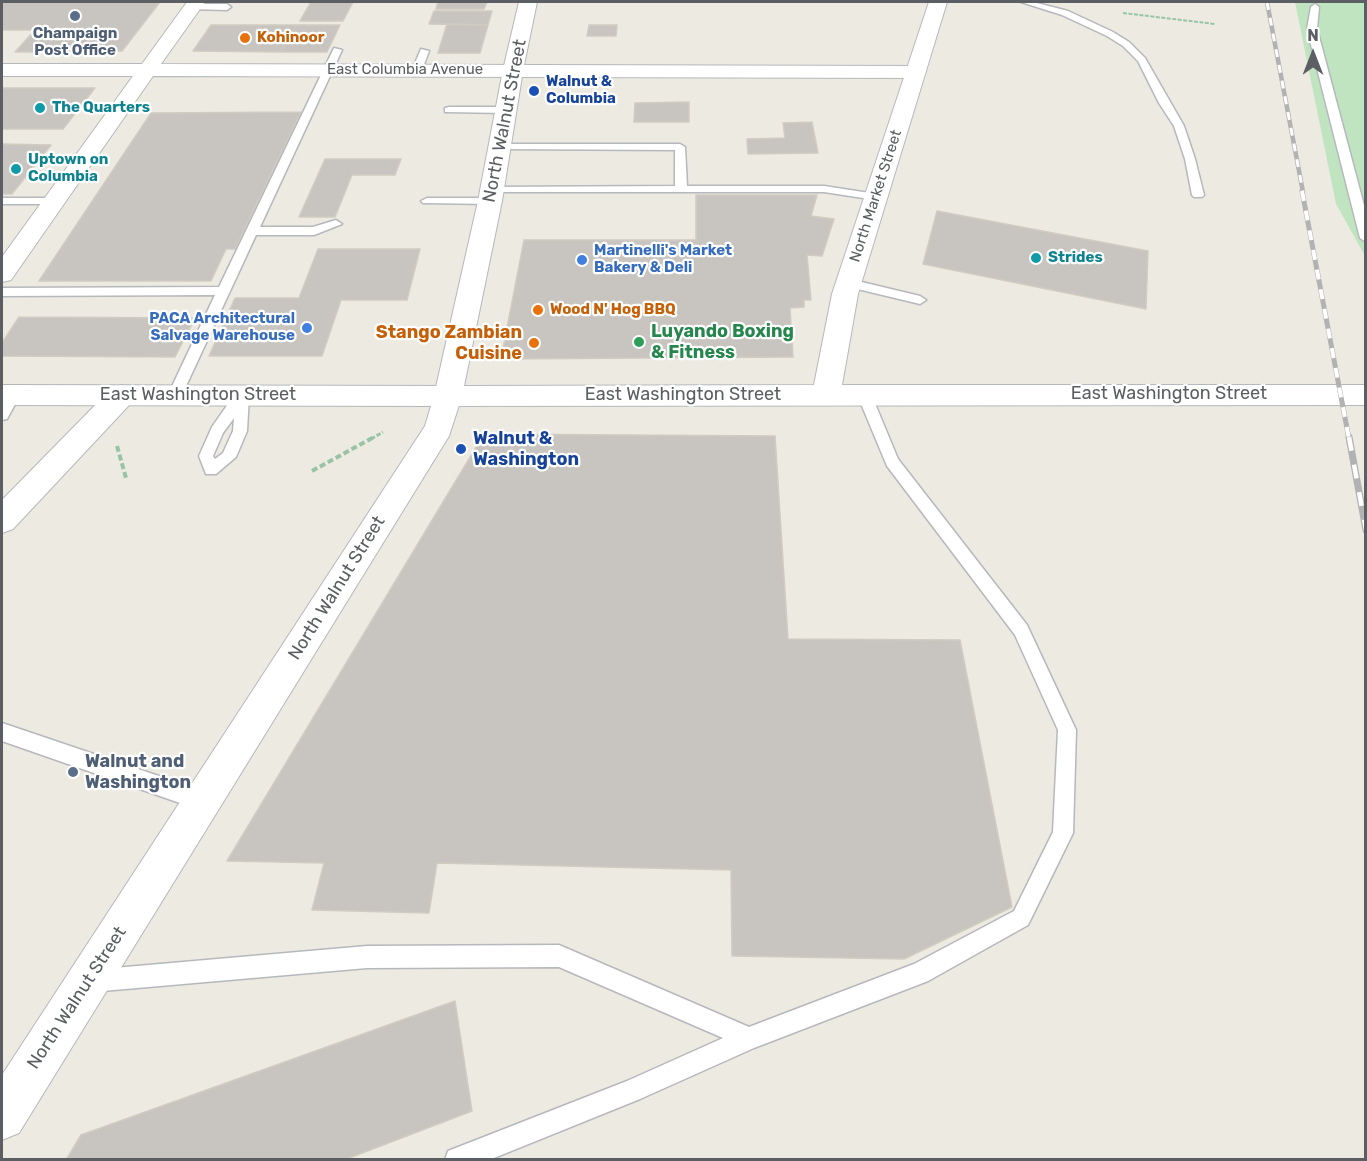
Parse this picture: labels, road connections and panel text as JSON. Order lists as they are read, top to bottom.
{
  "streets": {
    "street": [
      "East Columbia Avenue",
      "North Walnut Street",
      "North Market Street",
      "East Washington Street"
    ]
  },
  "crossings": [
    ["East Columbia Avenue", "North Walnut Street"],
    ["East Columbia Avenue", "North Market Street"],
    ["North Walnut Street", "East Washington Street"],
    ["North Market Street", "East Washington Street"]
  ],
  "places": [
    "Champaign Post Office",
    "Kohinoor",
    "Walnut & Columbia",
    "The Quarters",
    "Uptown on Columbia",
    "Strides",
    "Martinelli's Market Bakery & Deli",
    "Wood N' Hog BBQ",
    "PACA Architectural Salvage Warehouse",
    "Luyando Boxing & Fitness",
    "Stango Zambian Cuisine",
    "Walnut & Washington",
    "Walnut and Washington"
  ],
  "north": "top"
}
